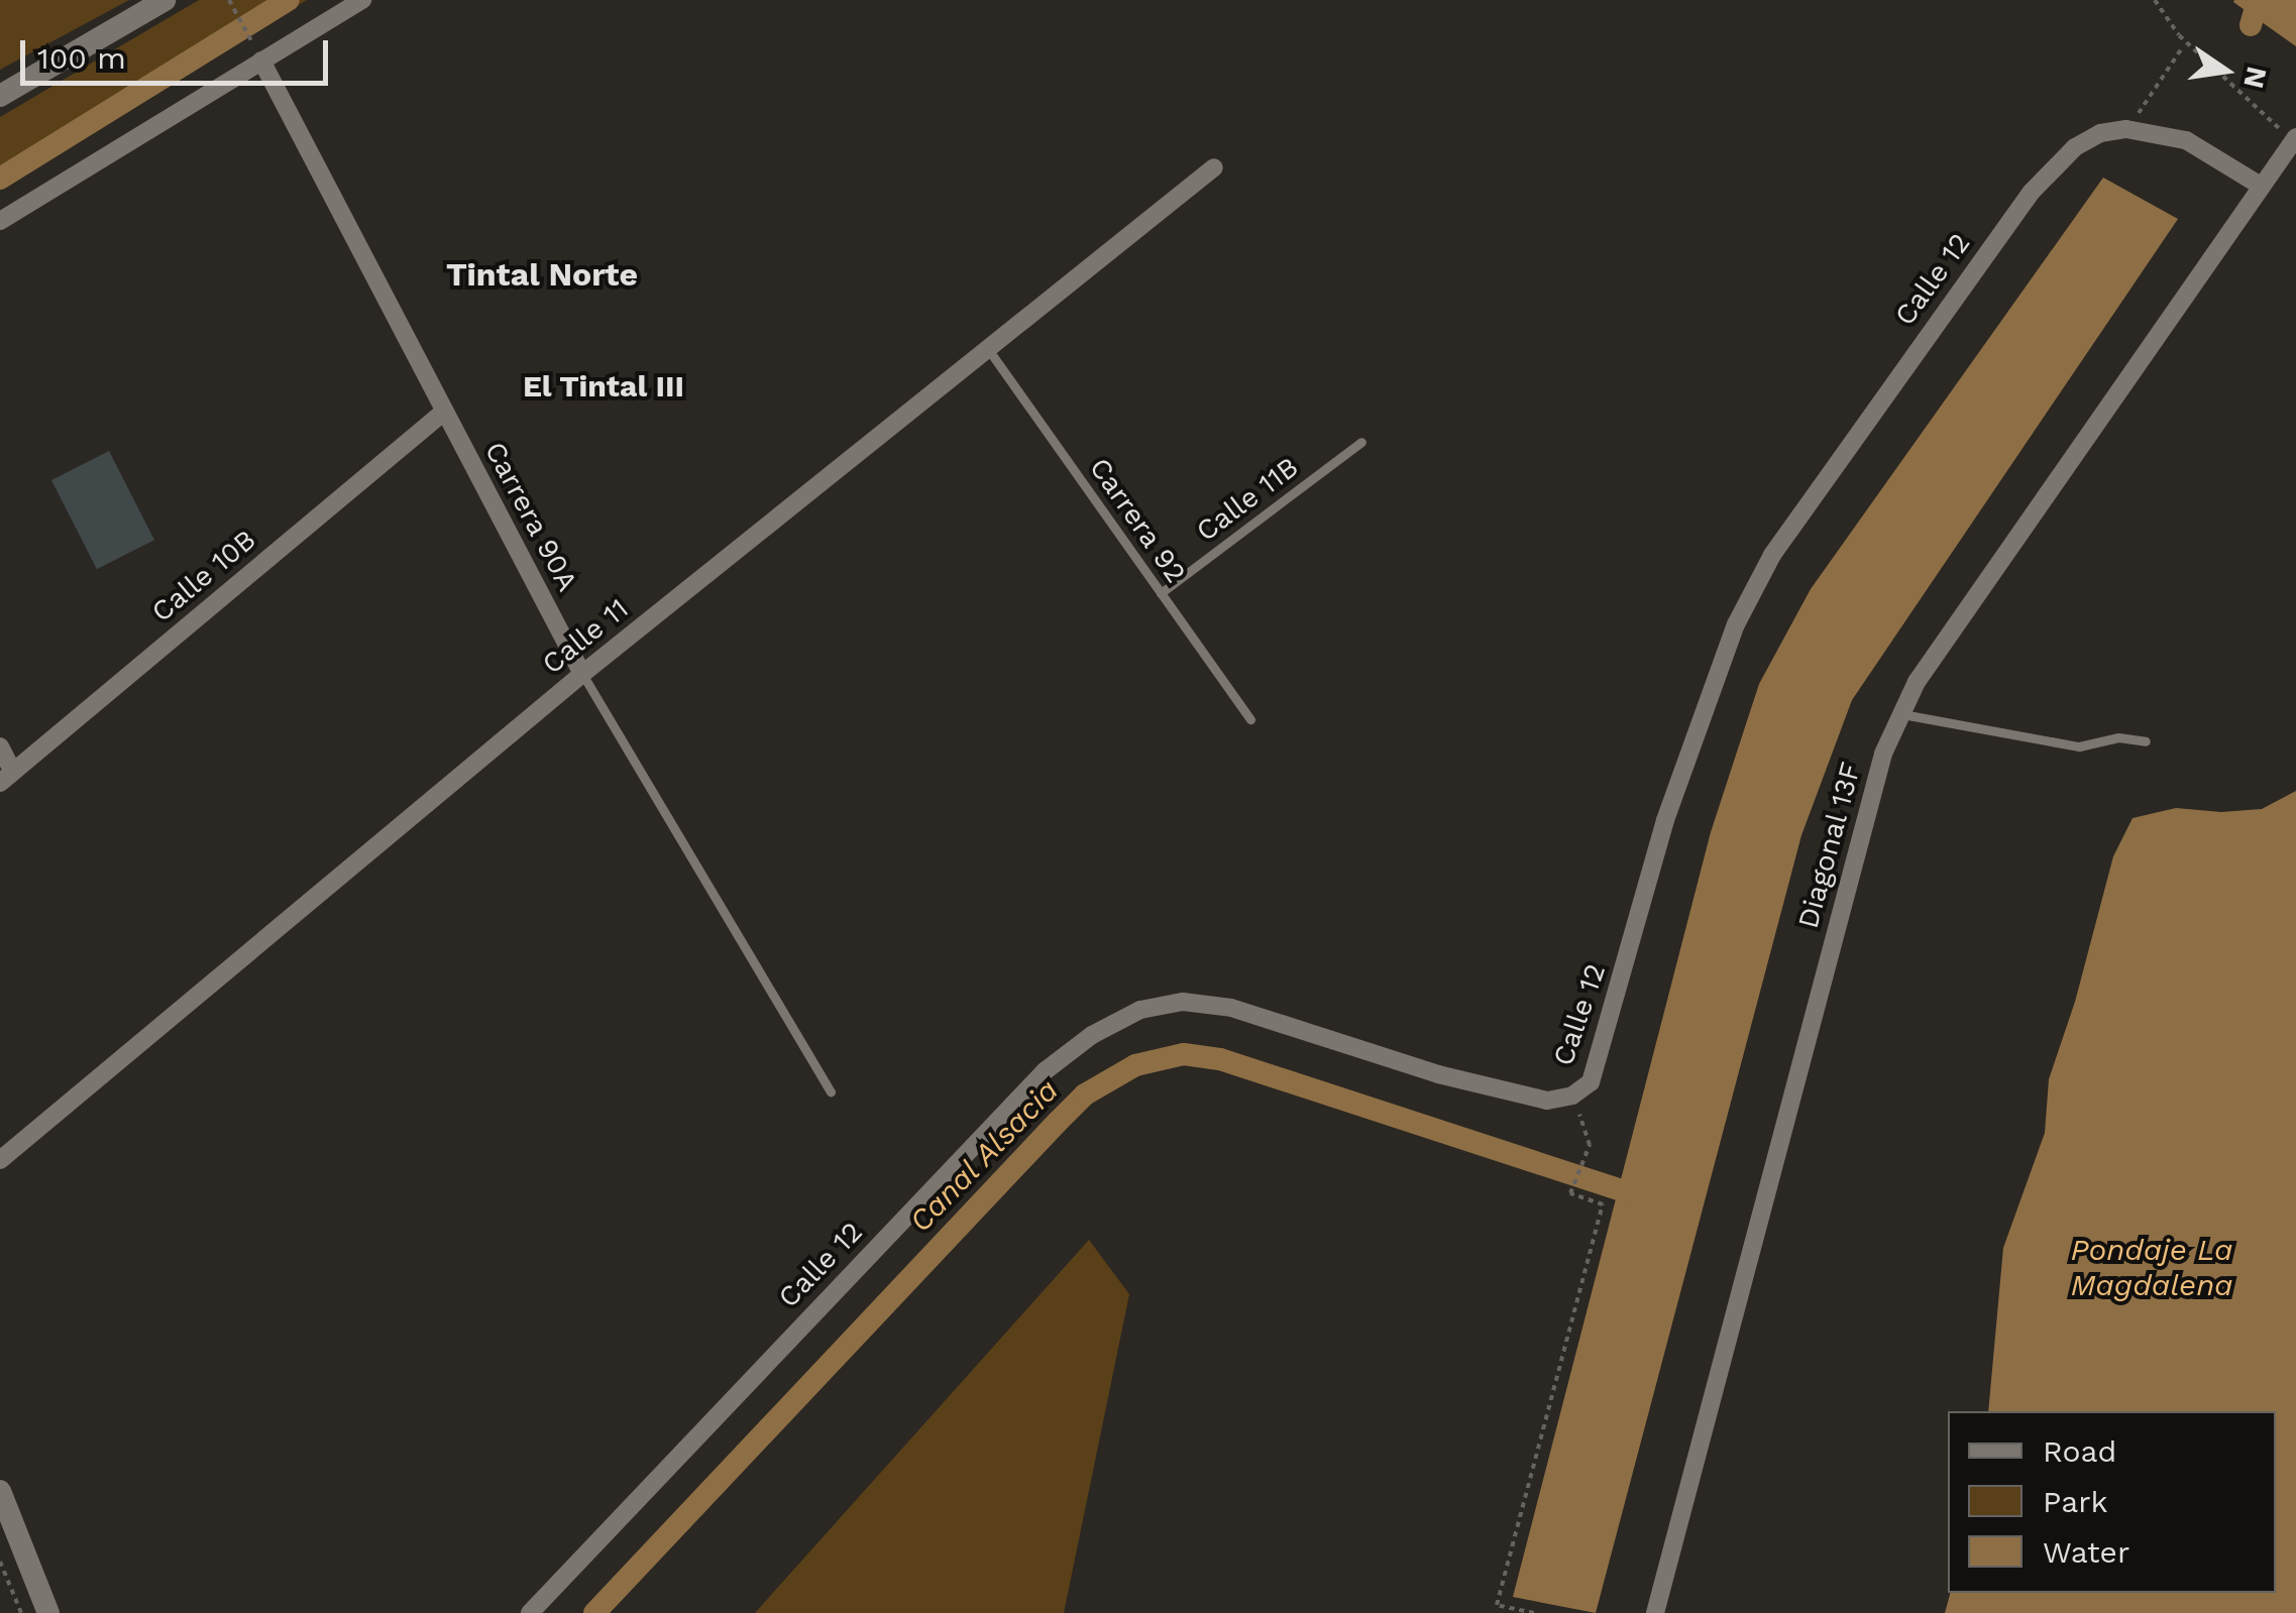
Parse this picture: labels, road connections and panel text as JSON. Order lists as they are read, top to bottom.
{
  "streets": {
    "street": [
      "Calle 12",
      "Carrera 90A",
      "Calle 10B",
      "Calle 11",
      "Diagonal 13F"
    ],
    "lane": ["Calle 11B", "Carrera 92"]
  },
  "crossings": [
    ["Calle 12", "Diagonal 13F"],
    ["Calle 11B", "Carrera 92"],
    ["Carrera 90A", "Calle 10B"],
    ["Carrera 90A", "Calle 11"],
    ["Carrera 92", "Calle 11"]
  ],
  "districts": ["Tintal Norte", "El Tintal III"],
  "water": ["Canal Alsacia", "Pondaje La Magdalena"],
  "legend": ["Road", "Park", "Water"],
  "scale_bar": "100 m",
  "north": "right"
}
